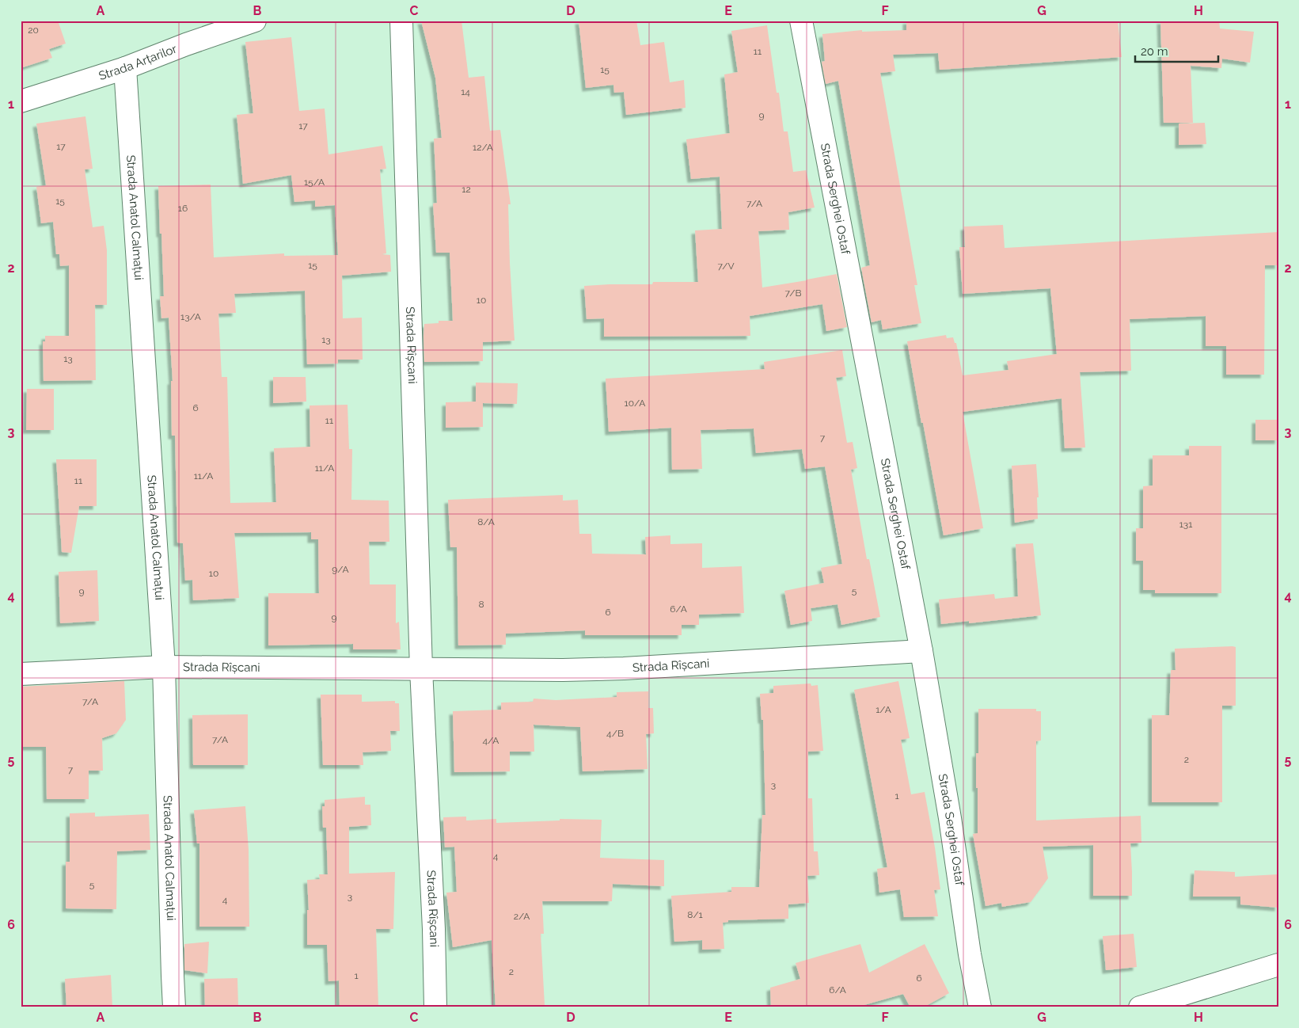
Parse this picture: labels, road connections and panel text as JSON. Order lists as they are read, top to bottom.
{
  "streets": {
    "street": [
      "Strada Arțarilor",
      "Strada Serghei Ostaf",
      "Strada Anatol Calmațui",
      "Strada Rîșcani"
    ]
  },
  "crossings": [
    ["Strada Arțarilor", "Strada Anatol Calmațui"],
    ["Strada Serghei Ostaf", "Strada Rîșcani"],
    ["Strada Anatol Calmațui", "Strada Rîșcani"]
  ],
  "house_numbers": [
    "20",
    "11",
    "15",
    "14",
    "9",
    "17",
    "17",
    "12/A",
    "15/A",
    "12",
    "15",
    "7/A",
    "16",
    "15",
    "7/V",
    "7/B",
    "10",
    "13/A",
    "13",
    "13",
    "10/A",
    "6",
    "11",
    "7",
    "11/A",
    "11/A",
    "11",
    "8/A",
    "131",
    "9/A",
    "10",
    "5",
    "9",
    "8",
    "6/A",
    "6",
    "9",
    "7/A",
    "1/A",
    "4/B",
    "7/A",
    "4/A",
    "2",
    "7",
    "3",
    "1",
    "4",
    "5",
    "3",
    "4",
    "8/1",
    "2/A",
    "2",
    "1",
    "6",
    "6/A"
  ],
  "scale_bar": "20 m",
  "grid": {
    "columns": [
      "A",
      "B",
      "C",
      "D",
      "E",
      "F",
      "G",
      "H"
    ],
    "rows": [
      "1",
      "2",
      "3",
      "4",
      "5",
      "6"
    ]
  }
}
